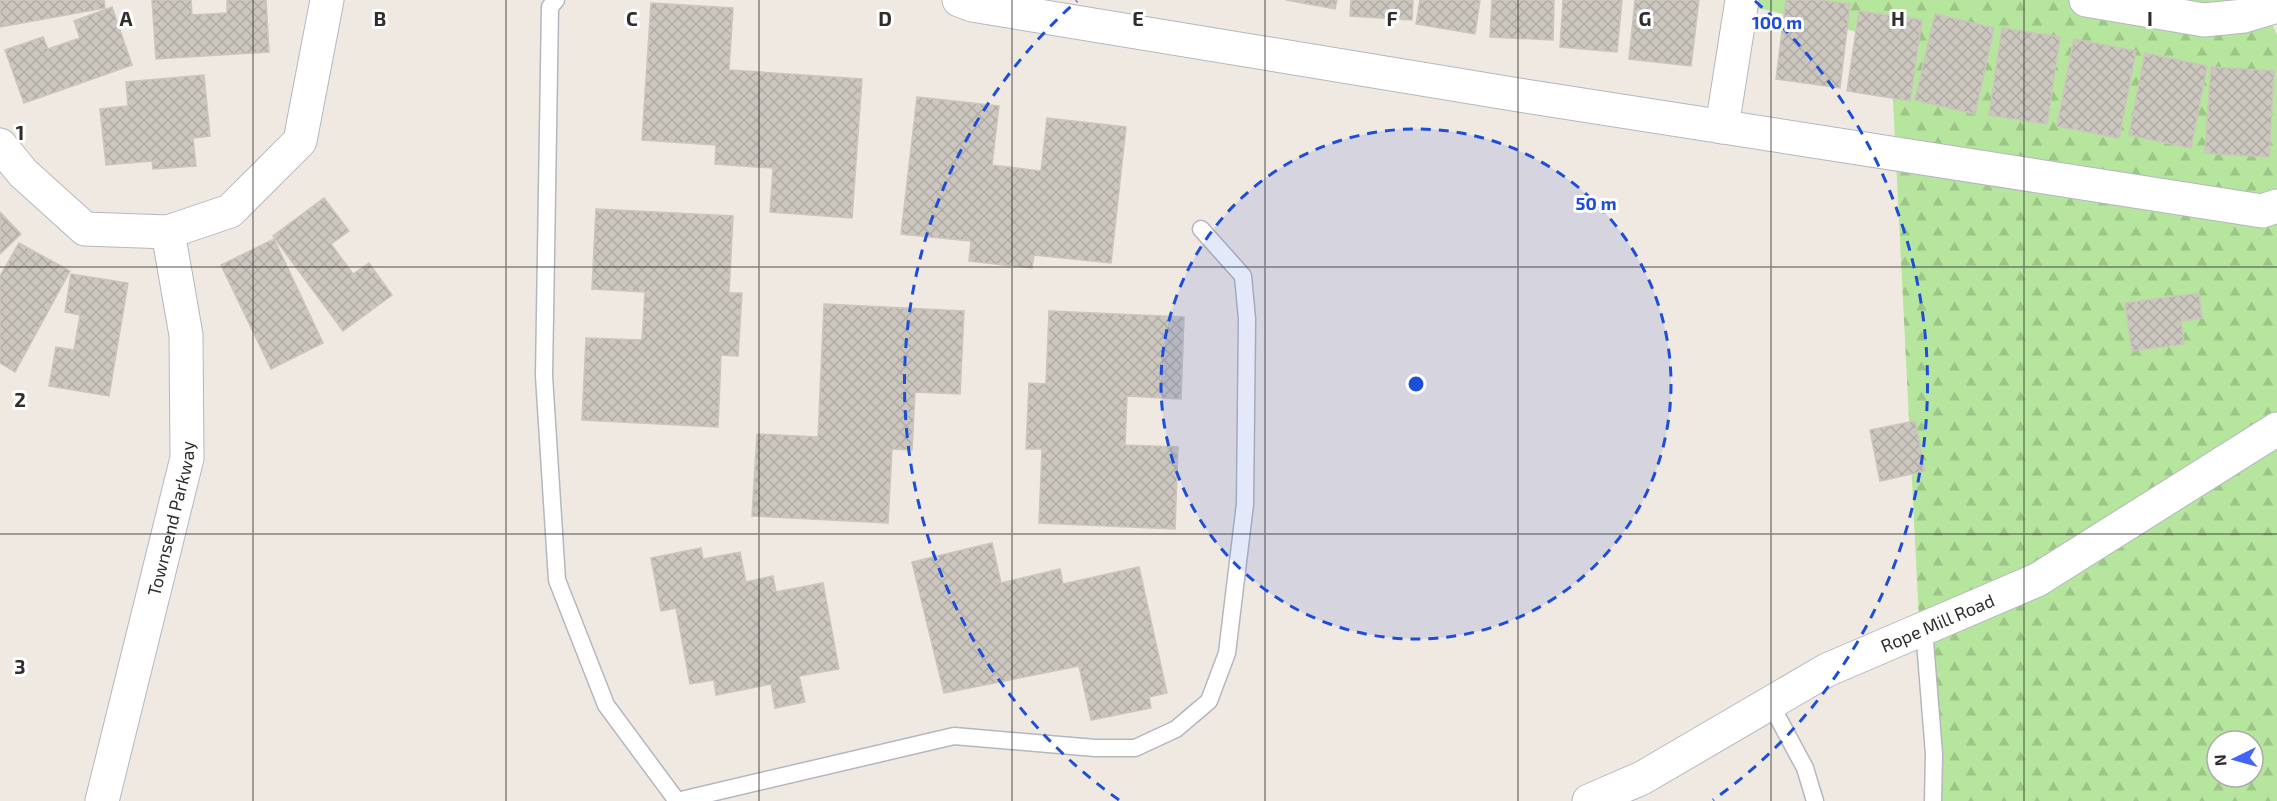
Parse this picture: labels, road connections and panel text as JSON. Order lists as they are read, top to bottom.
{
  "streets": {
    "street": ["Townsend Parkway", "Rope Mill Road"]
  },
  "north": "left",
  "grid": {
    "columns": [
      "A",
      "B",
      "C",
      "D",
      "E",
      "F",
      "G",
      "H",
      "I"
    ],
    "rows": ["1", "2", "3"]
  },
  "rings": ["100 m", "50 m"]
}
